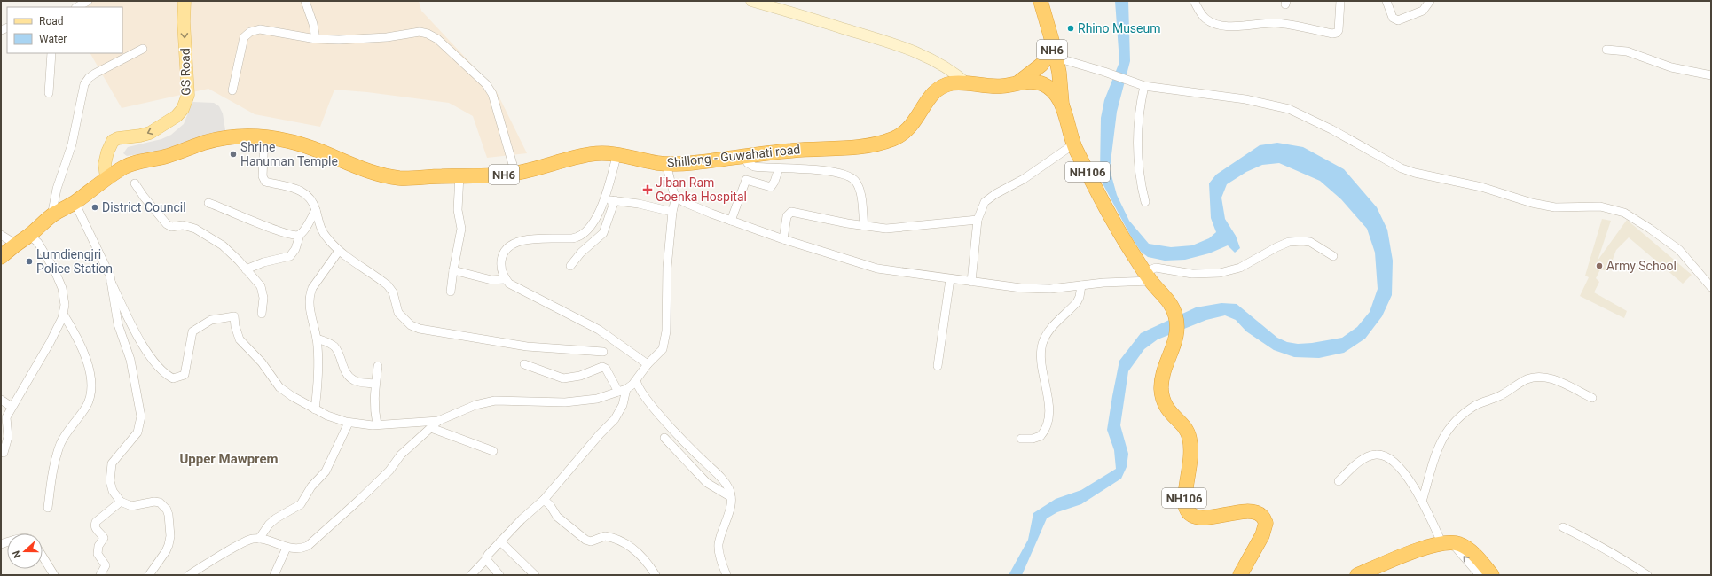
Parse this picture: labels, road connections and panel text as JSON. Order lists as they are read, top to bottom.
{
  "streets": {
    "highway": ["NH6", "Shillong - Guwahati road", "NH106"],
    "main road": ["GS Road"]
  },
  "crossings": [
    ["NH6", "Shillong - Guwahati road"],
    ["NH6", "NH106"],
    ["GS Road", "Shillong - Guwahati road"],
    ["Shillong - Guwahati road", "NH106"]
  ],
  "one_way": ["GS Road"],
  "districts": ["Upper Mawprem"],
  "places": {
    "other": [
      "Rhino Museum",
      "Shrine Hanuman Temple",
      "District Council",
      "Lumdiengjri Police Station",
      "Army School"
    ],
    "health": ["Jiban Ram Goenka Hospital"]
  },
  "legend": ["Road", "Water"],
  "north": "left"
}
